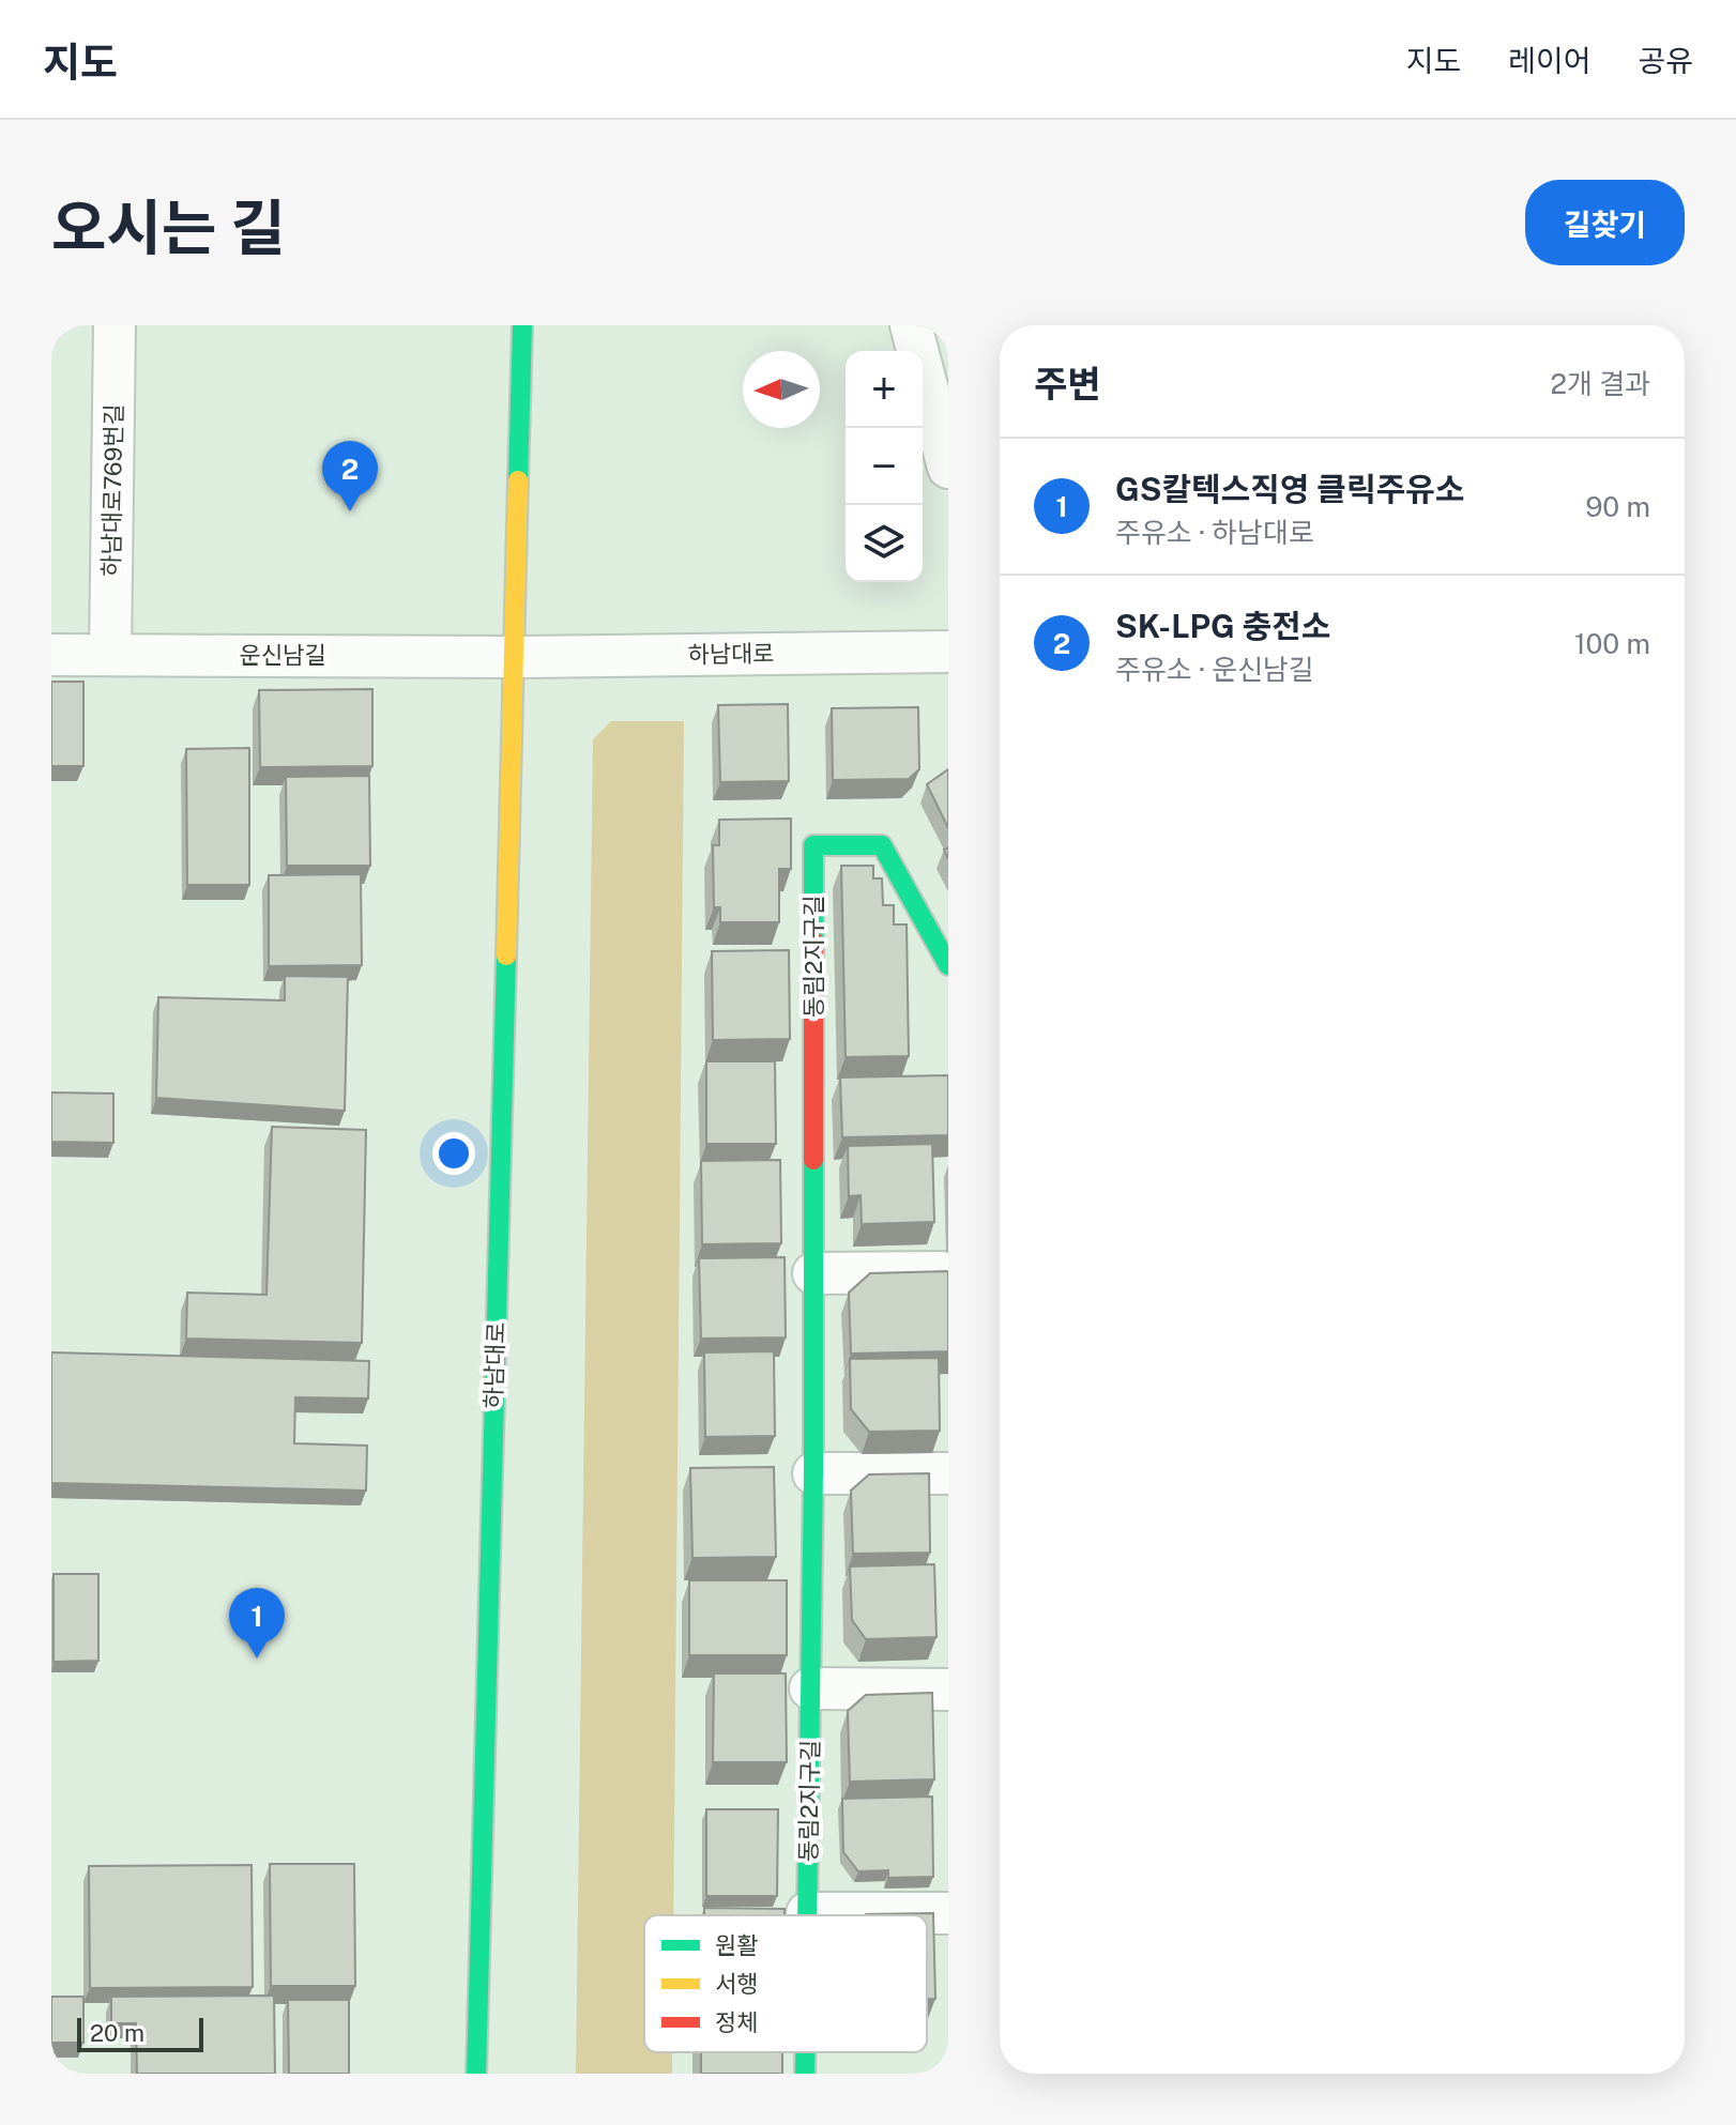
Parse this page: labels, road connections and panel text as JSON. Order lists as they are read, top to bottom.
{
  "streets": {
    "street": [
      "하남대로769번길",
      "하남대로",
      "운신남길",
      "동림2지구길"
    ]
  },
  "crossings": [
    ["하남대로769번길", "운신남길"],
    ["하남대로", "운신남길"]
  ],
  "legend": ["원활", "서행", "정체"],
  "scale_bar": "20 m",
  "north": "left",
  "page": {
    "header": "지도",
    "nav": ["지도", "레이어", "공유"],
    "title": "오시는 길",
    "buttons": "길찾기",
    "heading": ["주변", "2개 결과"],
    "map_buttons": ["+", "−"],
    "list": [
      {
        "mark": "1",
        "name": "GS칼텍스직영 클릭주유소",
        "note": "주유소 · 하남대로",
        "value": "90 m"
      },
      {
        "mark": "2",
        "name": "SK-LPG 충전소",
        "note": "주유소 · 운신남길",
        "value": "100 m"
      }
    ],
    "pins": ["2", "1"],
    "scale": "20 m"
  }
}
